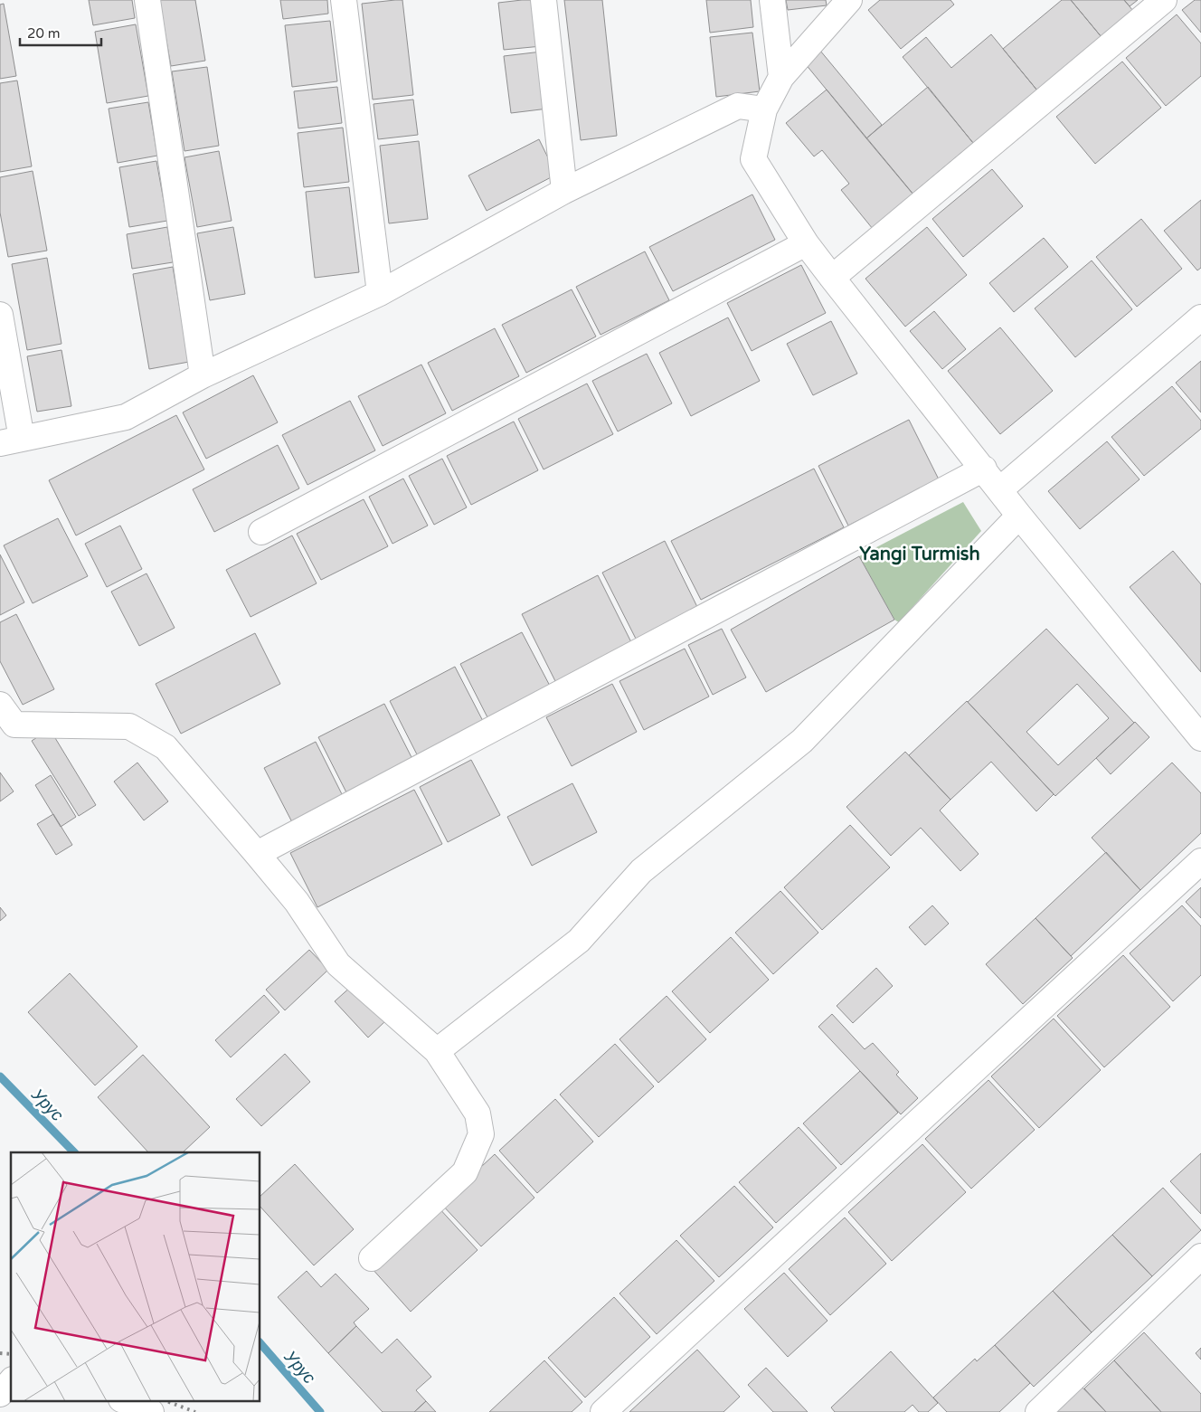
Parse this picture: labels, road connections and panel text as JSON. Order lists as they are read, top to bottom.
{
  "districts": ["Yangi Turmish"],
  "water": ["Урус"],
  "scale_bar": "20 m"
}
